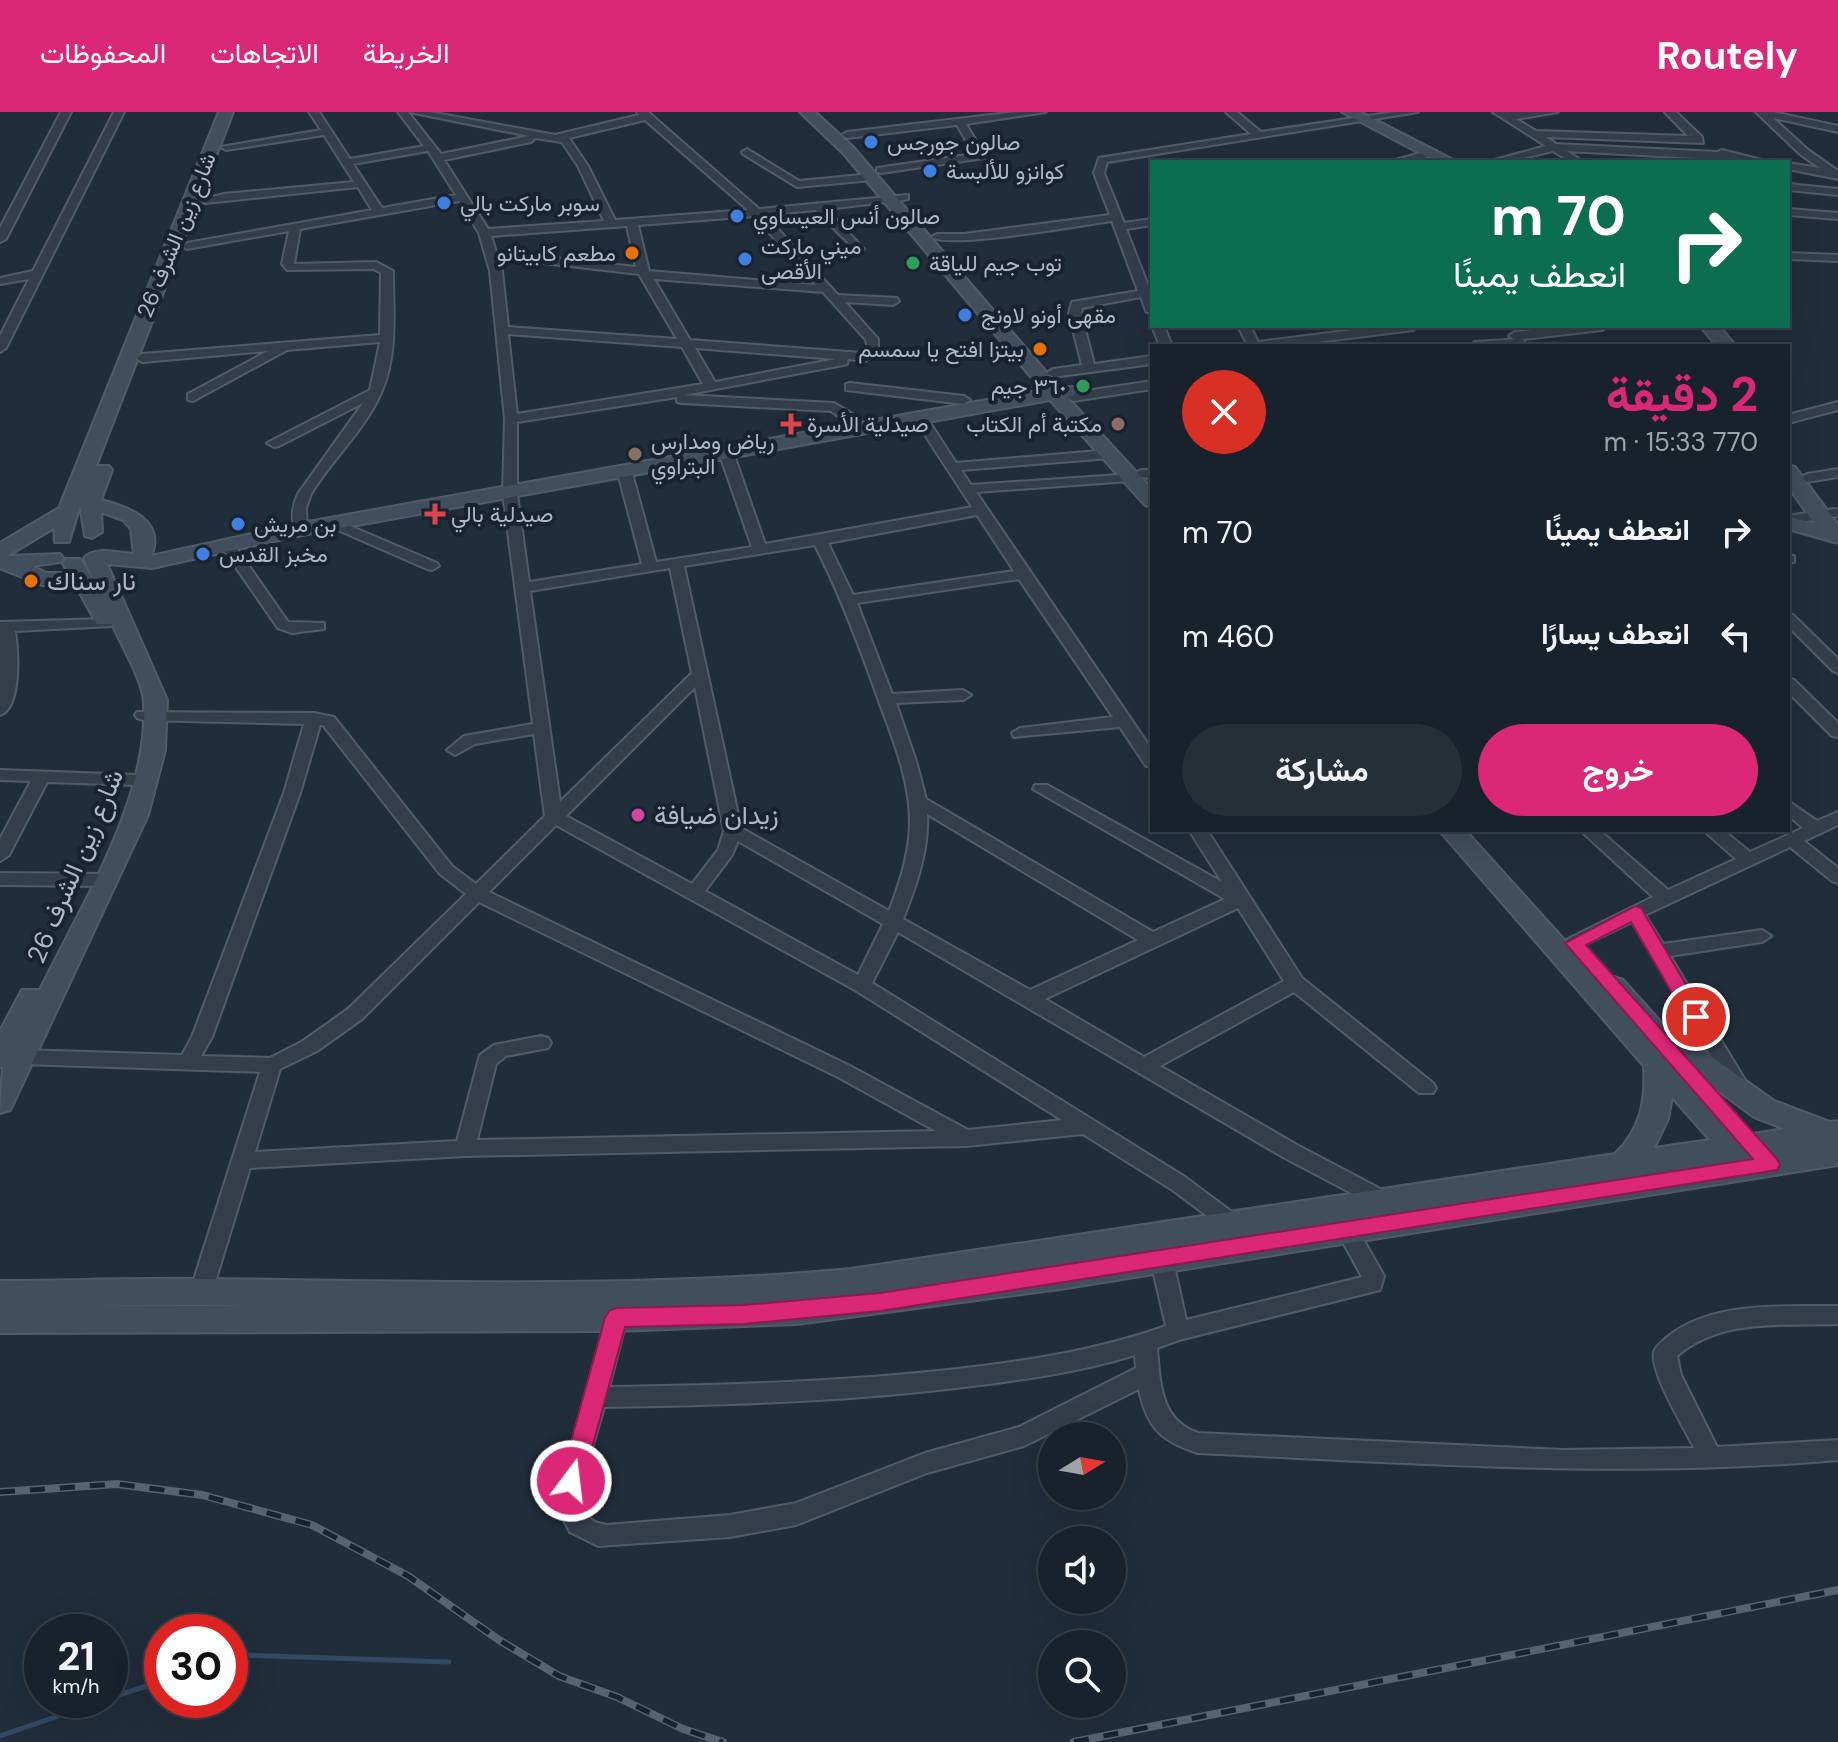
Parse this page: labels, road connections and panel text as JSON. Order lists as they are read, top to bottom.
{
  "streets": {
    "main road": ["شارع زين الشرف 26"]
  },
  "places": {
    "other": [
      "صالون جورجس",
      "كوانزو للألبسة",
      "سوبر ماركت بالي",
      "صالون أنس العيساوي",
      "مطعم كابيتانو",
      "ميني ماركت الأقصى",
      "توب جيم للياقة",
      "مقهى أونو لاونج",
      "بيتزا افتح يا سمسم",
      "٣٦٠ جيم",
      "مكتبة أم الكتاب",
      "رياض ومدارس البتراوي",
      "بن مريش",
      "مخبز القدس",
      "نار سناك",
      "زيدان ضيافة"
    ],
    "health": ["صيدلية الأسرة", "صيدلية بالي"]
  },
  "north": "right",
  "page": {
    "header": "Routely",
    "nav": ["الخريطة", "الاتجاهات", "المحفوظات"],
    "turn": ["70 m", "انعطف يمينًا"],
    "heading": ["2 دقيقة", "770 m · 15:33"],
    "list": [
      {
        "name": "انعطف يمينًا",
        "value": "70 m"
      },
      {
        "name": "انعطف يسارًا",
        "value": "460 m"
      }
    ],
    "buttons": ["خروج", "مشاركة"],
    "speed": "21 km/h",
    "limit": "30"
  }
}
